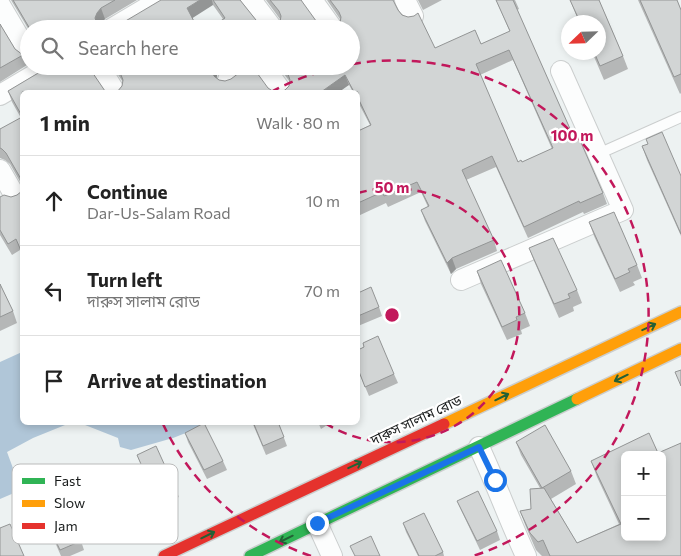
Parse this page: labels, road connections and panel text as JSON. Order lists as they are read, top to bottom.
{
  "streets": {
    "main road": ["দারুস সালাম রোড"]
  },
  "legend": ["Fast", "Slow", "Jam"],
  "north": "bottom left",
  "page": {
    "search": "Search here",
    "heading": ["1 min", "Walk · 80 m"],
    "list": [
      ["Continue", "Dar-Us-Salam Road", "10 m"],
      ["Turn left", "দারুস সালাম রোড", "70 m"],
      "Arrive at destination"
    ],
    "map_buttons": ["+", "−"]
  },
  "rings": ["100 m", "50 m"]
}
